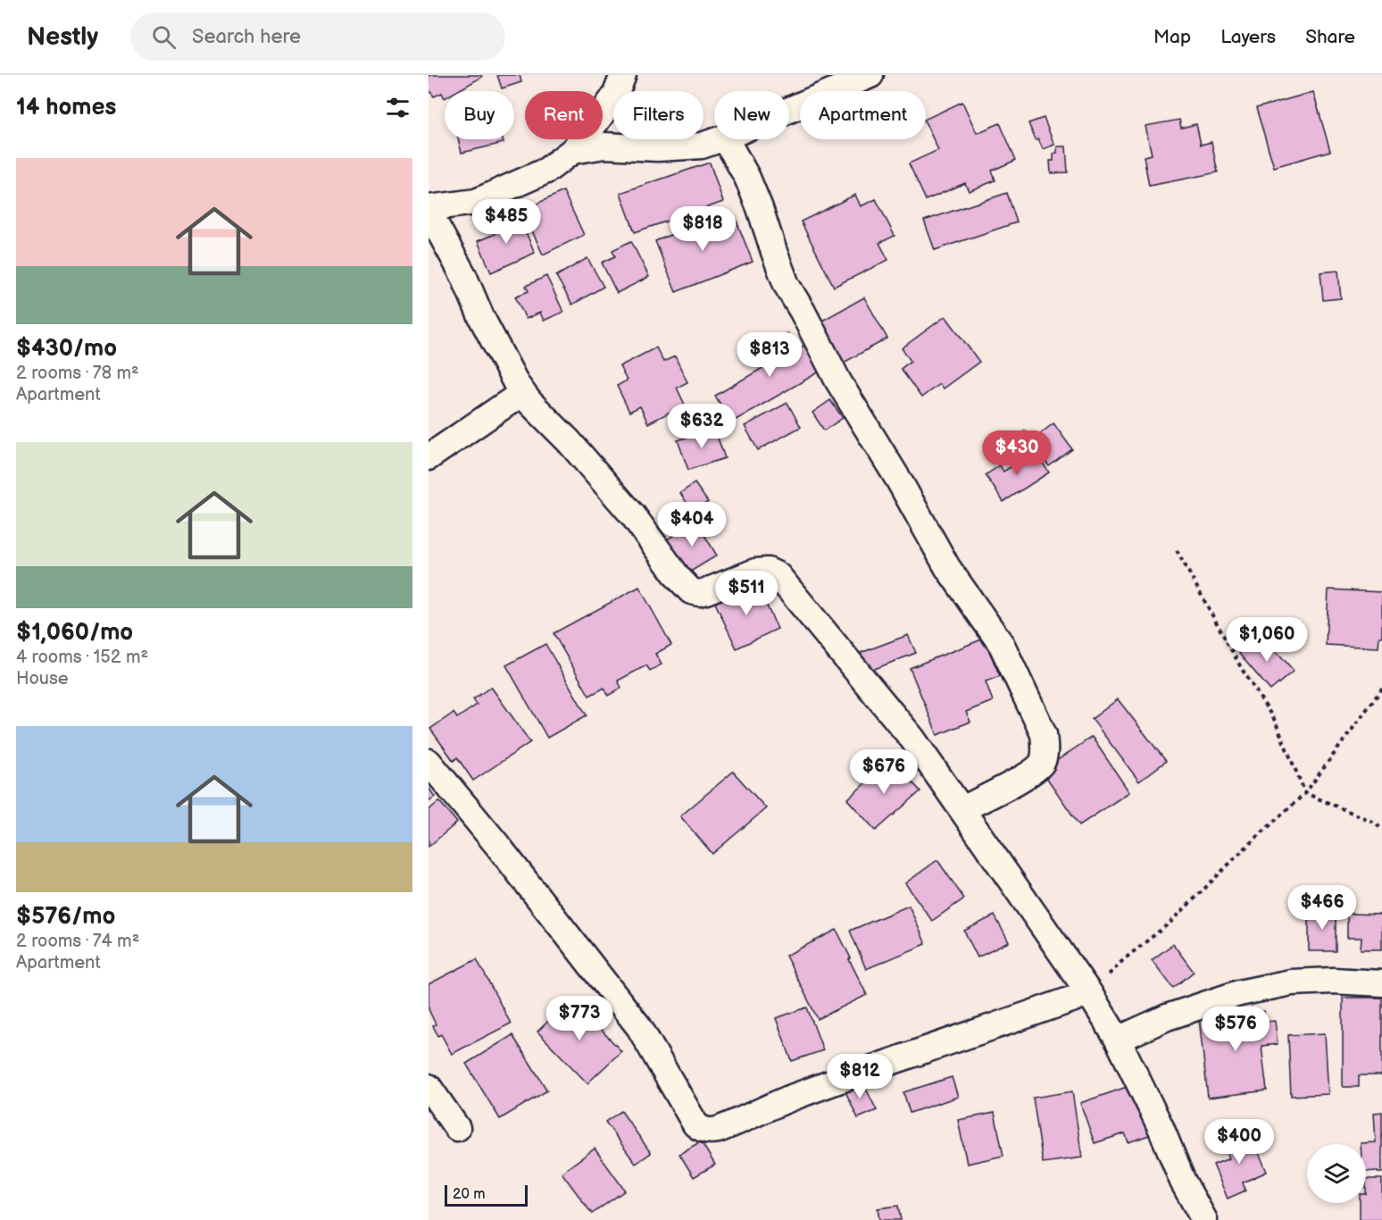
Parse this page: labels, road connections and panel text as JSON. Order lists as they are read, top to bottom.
{
  "scale_bar": "20 m",
  "page": {
    "header": "Nestly",
    "search": "Search here",
    "nav": ["Map", "Layers", "Share"],
    "heading": "14 homes",
    "chip": [
      "Buy",
      "Rent",
      "Filters",
      "New",
      "Apartment"
    ],
    "list": [
      {
        "name": "$430/mo",
        "note": "2 rooms · 78 m² · Apartment"
      },
      {
        "name": "$1,060/mo",
        "note": "4 rooms · 152 m² · House"
      },
      {
        "name": "$576/mo",
        "note": "2 rooms · 74 m² · Apartment"
      }
    ],
    "price": [
      "$485",
      "$818",
      "$813",
      "$632",
      "$430",
      "$404",
      "$511",
      "$1,060",
      "$676",
      "$466",
      "$773",
      "$576",
      "$812",
      "$400"
    ],
    "scale": "20 m"
  }
}
